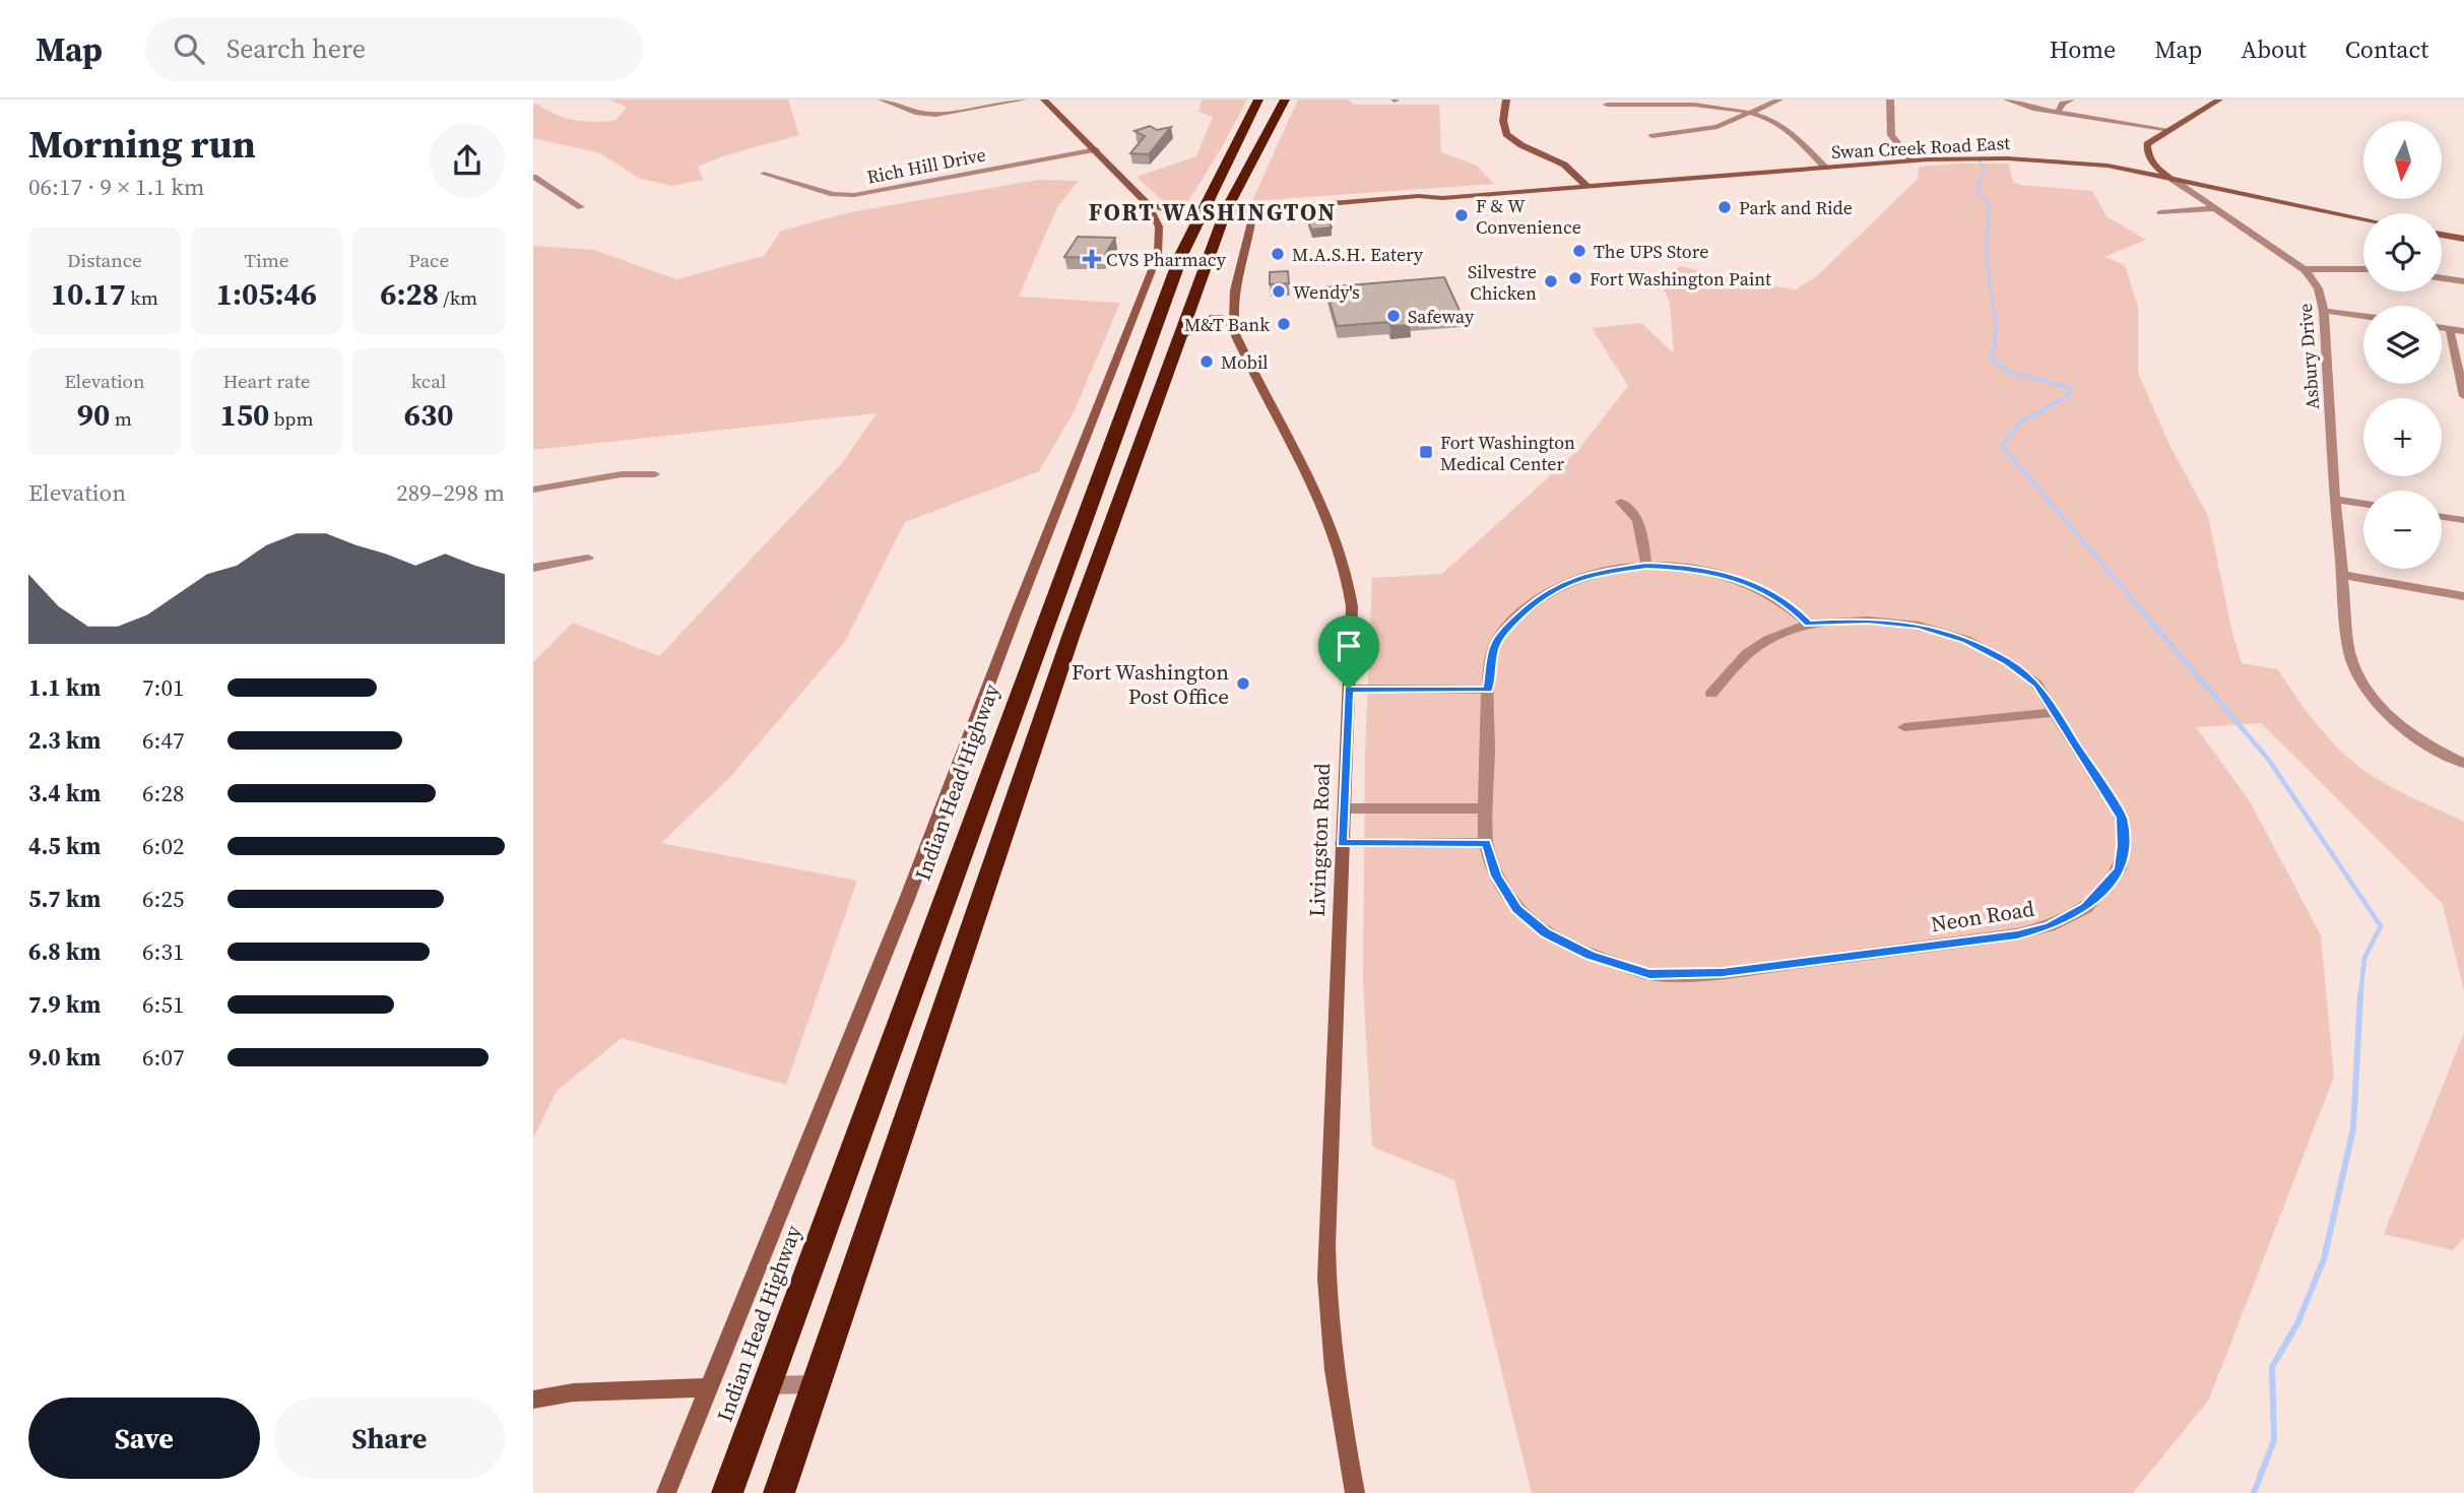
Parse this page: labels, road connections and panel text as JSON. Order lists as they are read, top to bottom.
{
  "streets": {
    "highway": ["Indian Head Highway"],
    "main road": ["Swan Creek Road East", "Asbury Drive", "Livingston Road"],
    "street": ["Rich Hill Drive", "Neon Road"]
  },
  "crossings": [
    ["Swan Creek Road East", "Asbury Drive"],
    ["Swan Creek Road East", "Indian Head Highway"],
    ["Swan Creek Road East", "Livingston Road"]
  ],
  "districts": ["FORT WASHINGTON"],
  "places": {
    "other": [
      "Park and Ride",
      "F & W Convenience",
      "The UPS Store",
      "M.A.S.H. Eatery",
      "Fort Washington Paint",
      "Silvestre Chicken",
      "Wendy's",
      "Safeway",
      "M&T Bank",
      "Mobil",
      "Fort Washington Post Office"
    ],
    "health": ["CVS Pharmacy"],
    "transit": ["Fort Washington Medical Center"]
  },
  "north": "bottom",
  "page": {
    "header": "Map",
    "search": "Search here",
    "nav": [
      "Home",
      "Map",
      "About",
      "Contact"
    ],
    "heading": ["Morning run", "06:17 · 9 × 1.1 km"],
    "map_buttons": ["+", "−"],
    "stats": [
      ["Distance", "10.17 km"],
      ["Time", "1:05:46"],
      ["Pace", "6:28 /km"],
      ["Elevation", "90 m"],
      ["Heart rate", "150 bpm"],
      ["kcal", "630"]
    ],
    "chart": ["Elevation", "289–298 m"],
    "list": [
      {
        "name": "1.1 km",
        "note": "7:01"
      },
      {
        "name": "2.3 km",
        "note": "6:47"
      },
      {
        "name": "3.4 km",
        "note": "6:28"
      },
      {
        "name": "4.5 km",
        "note": "6:02"
      },
      {
        "name": "5.7 km",
        "note": "6:25"
      },
      {
        "name": "6.8 km",
        "note": "6:31"
      },
      {
        "name": "7.9 km",
        "note": "6:51"
      },
      {
        "name": "9.0 km",
        "note": "6:07"
      }
    ],
    "buttons": ["Save", "Share"]
  }
}
